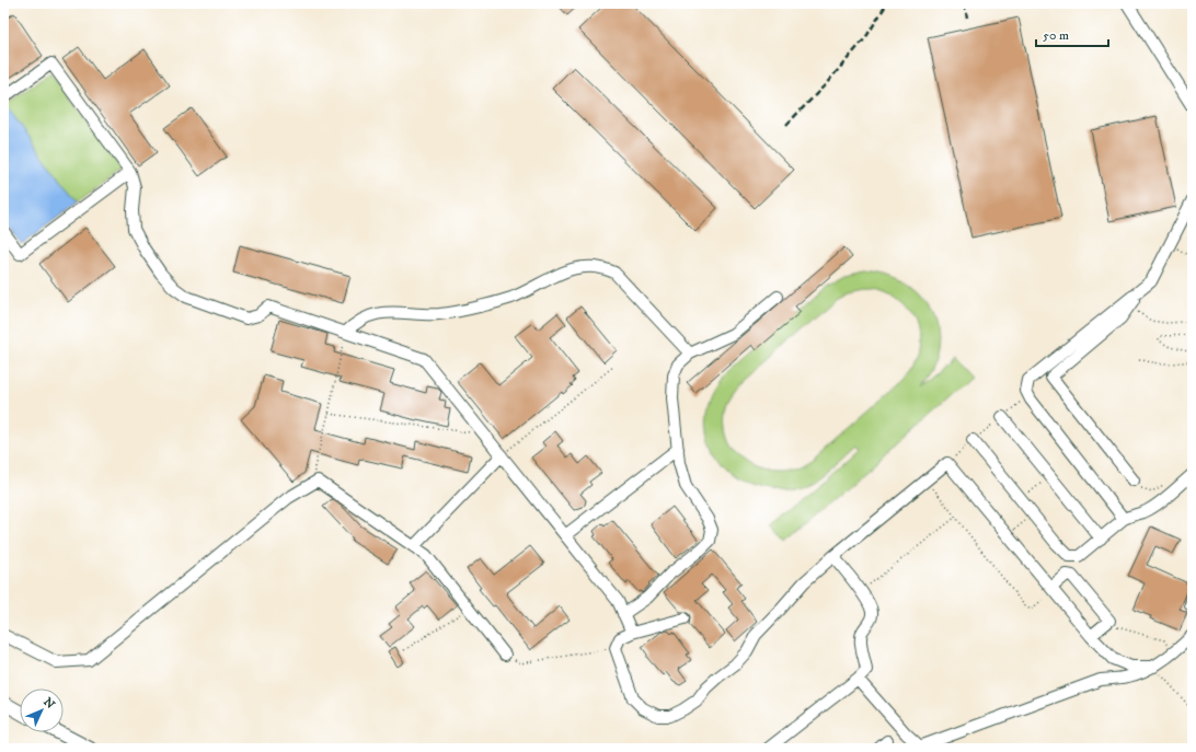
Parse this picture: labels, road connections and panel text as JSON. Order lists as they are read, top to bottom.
{
  "scale_bar": "50 m",
  "north": "top right"
}
